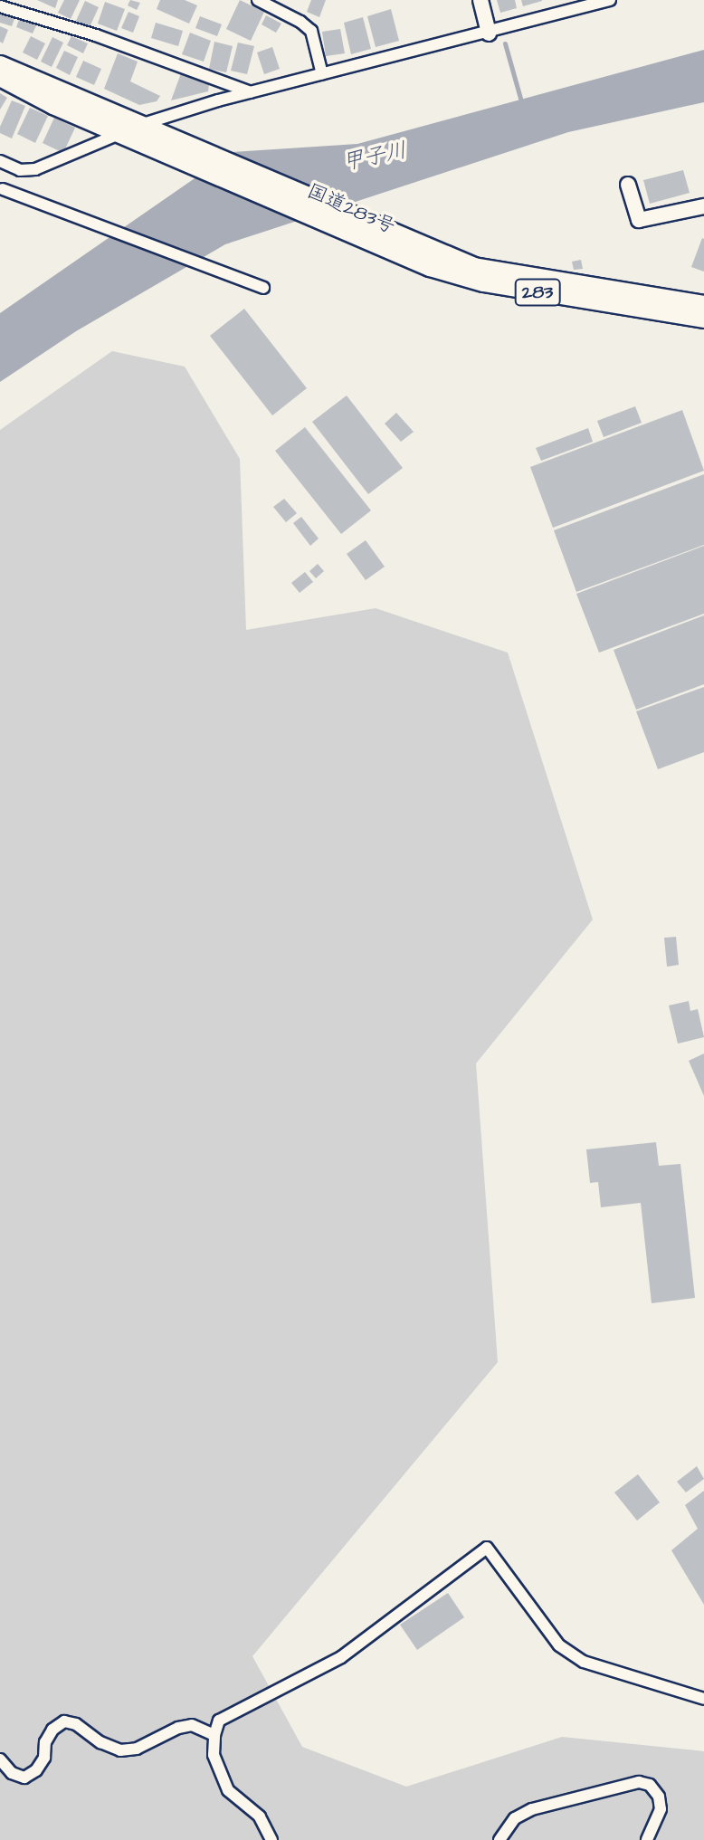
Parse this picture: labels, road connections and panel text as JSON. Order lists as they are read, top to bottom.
{
  "streets": {
    "highway": ["国道283号", "283"]
  },
  "water": ["甲子川"]
}
